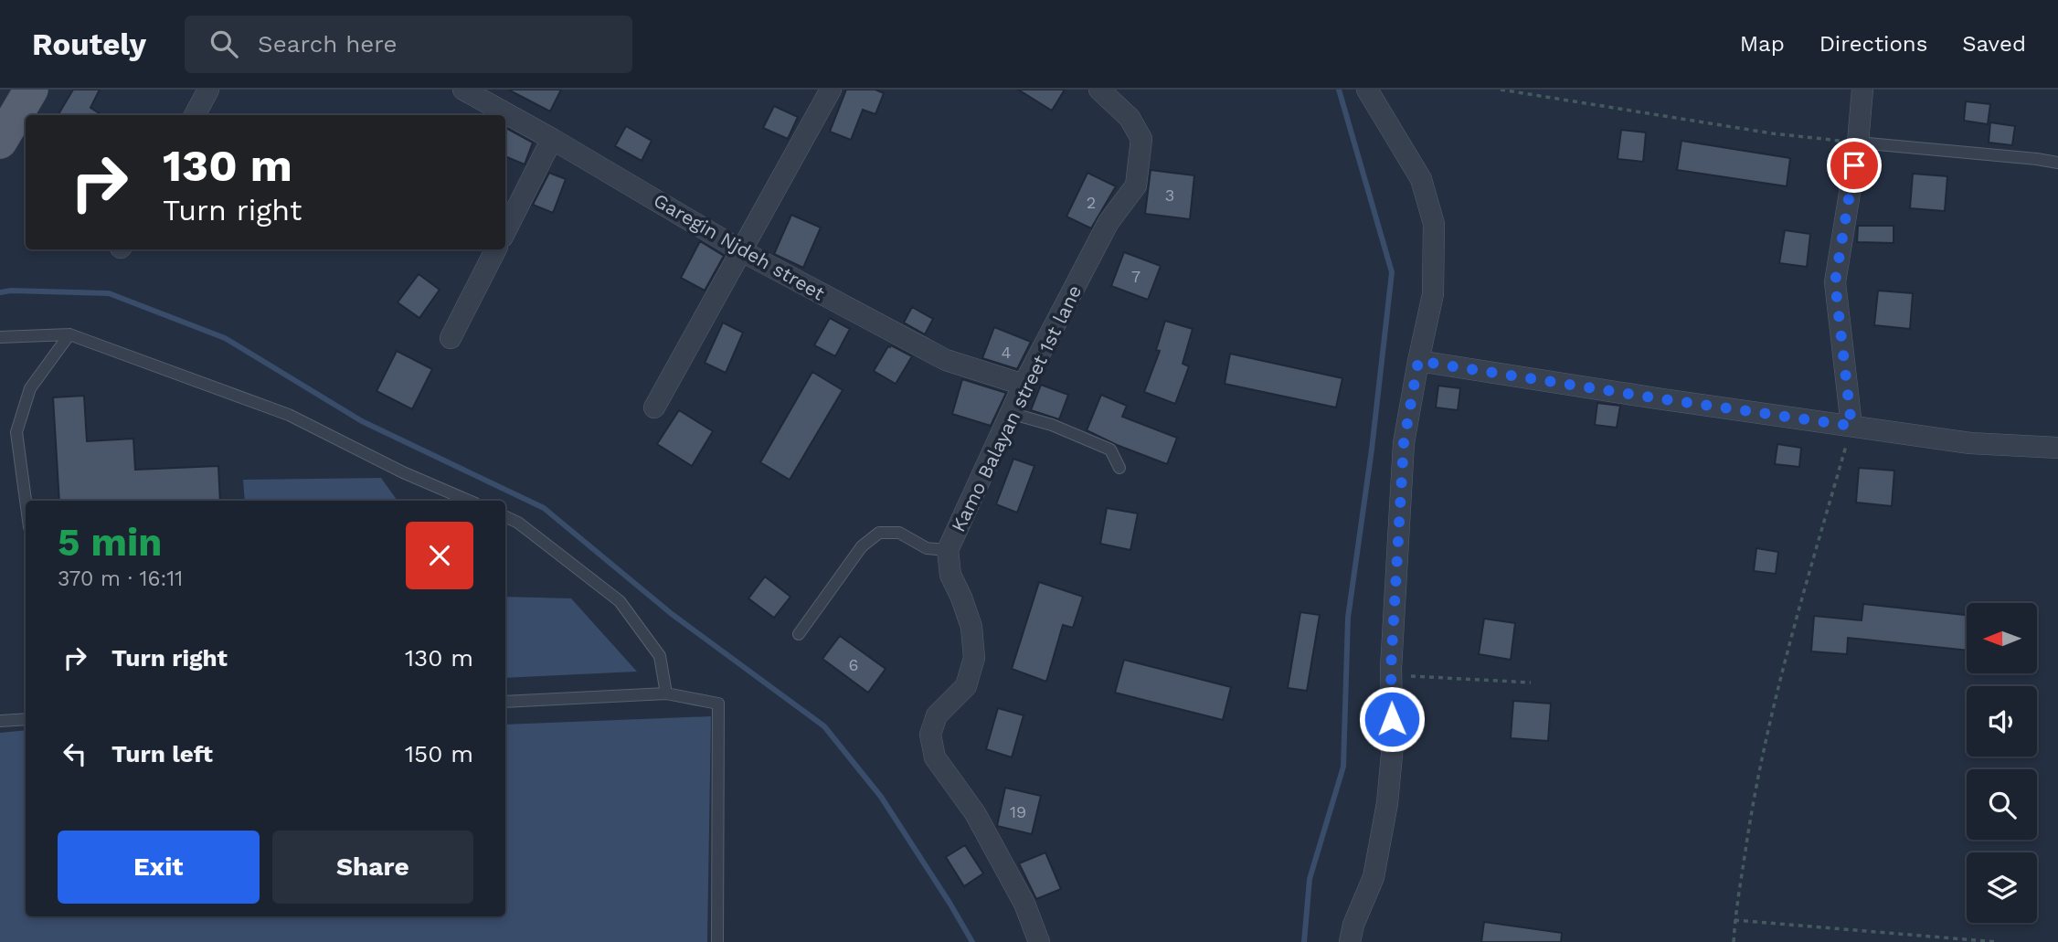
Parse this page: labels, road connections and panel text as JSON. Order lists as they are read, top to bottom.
{
  "streets": {
    "street": ["Garegin Njdeh street", "Kamo Balayan street 1st lane"]
  },
  "crossings": [
    ["Garegin Njdeh street", "Kamo Balayan street 1st lane"]
  ],
  "house_numbers": [
    "3",
    "2",
    "7",
    "4",
    "6",
    "19"
  ],
  "north": "left",
  "page": {
    "header": "Routely",
    "search": "Search here",
    "nav": ["Map", "Directions", "Saved"],
    "turn": ["130 m", "Turn right"],
    "heading": ["5 min", "370 m · 16:11"],
    "list": [
      {
        "name": "Turn right",
        "value": "130 m"
      },
      {
        "name": "Turn left",
        "value": "150 m"
      }
    ],
    "buttons": ["Exit", "Share"]
  }
}
